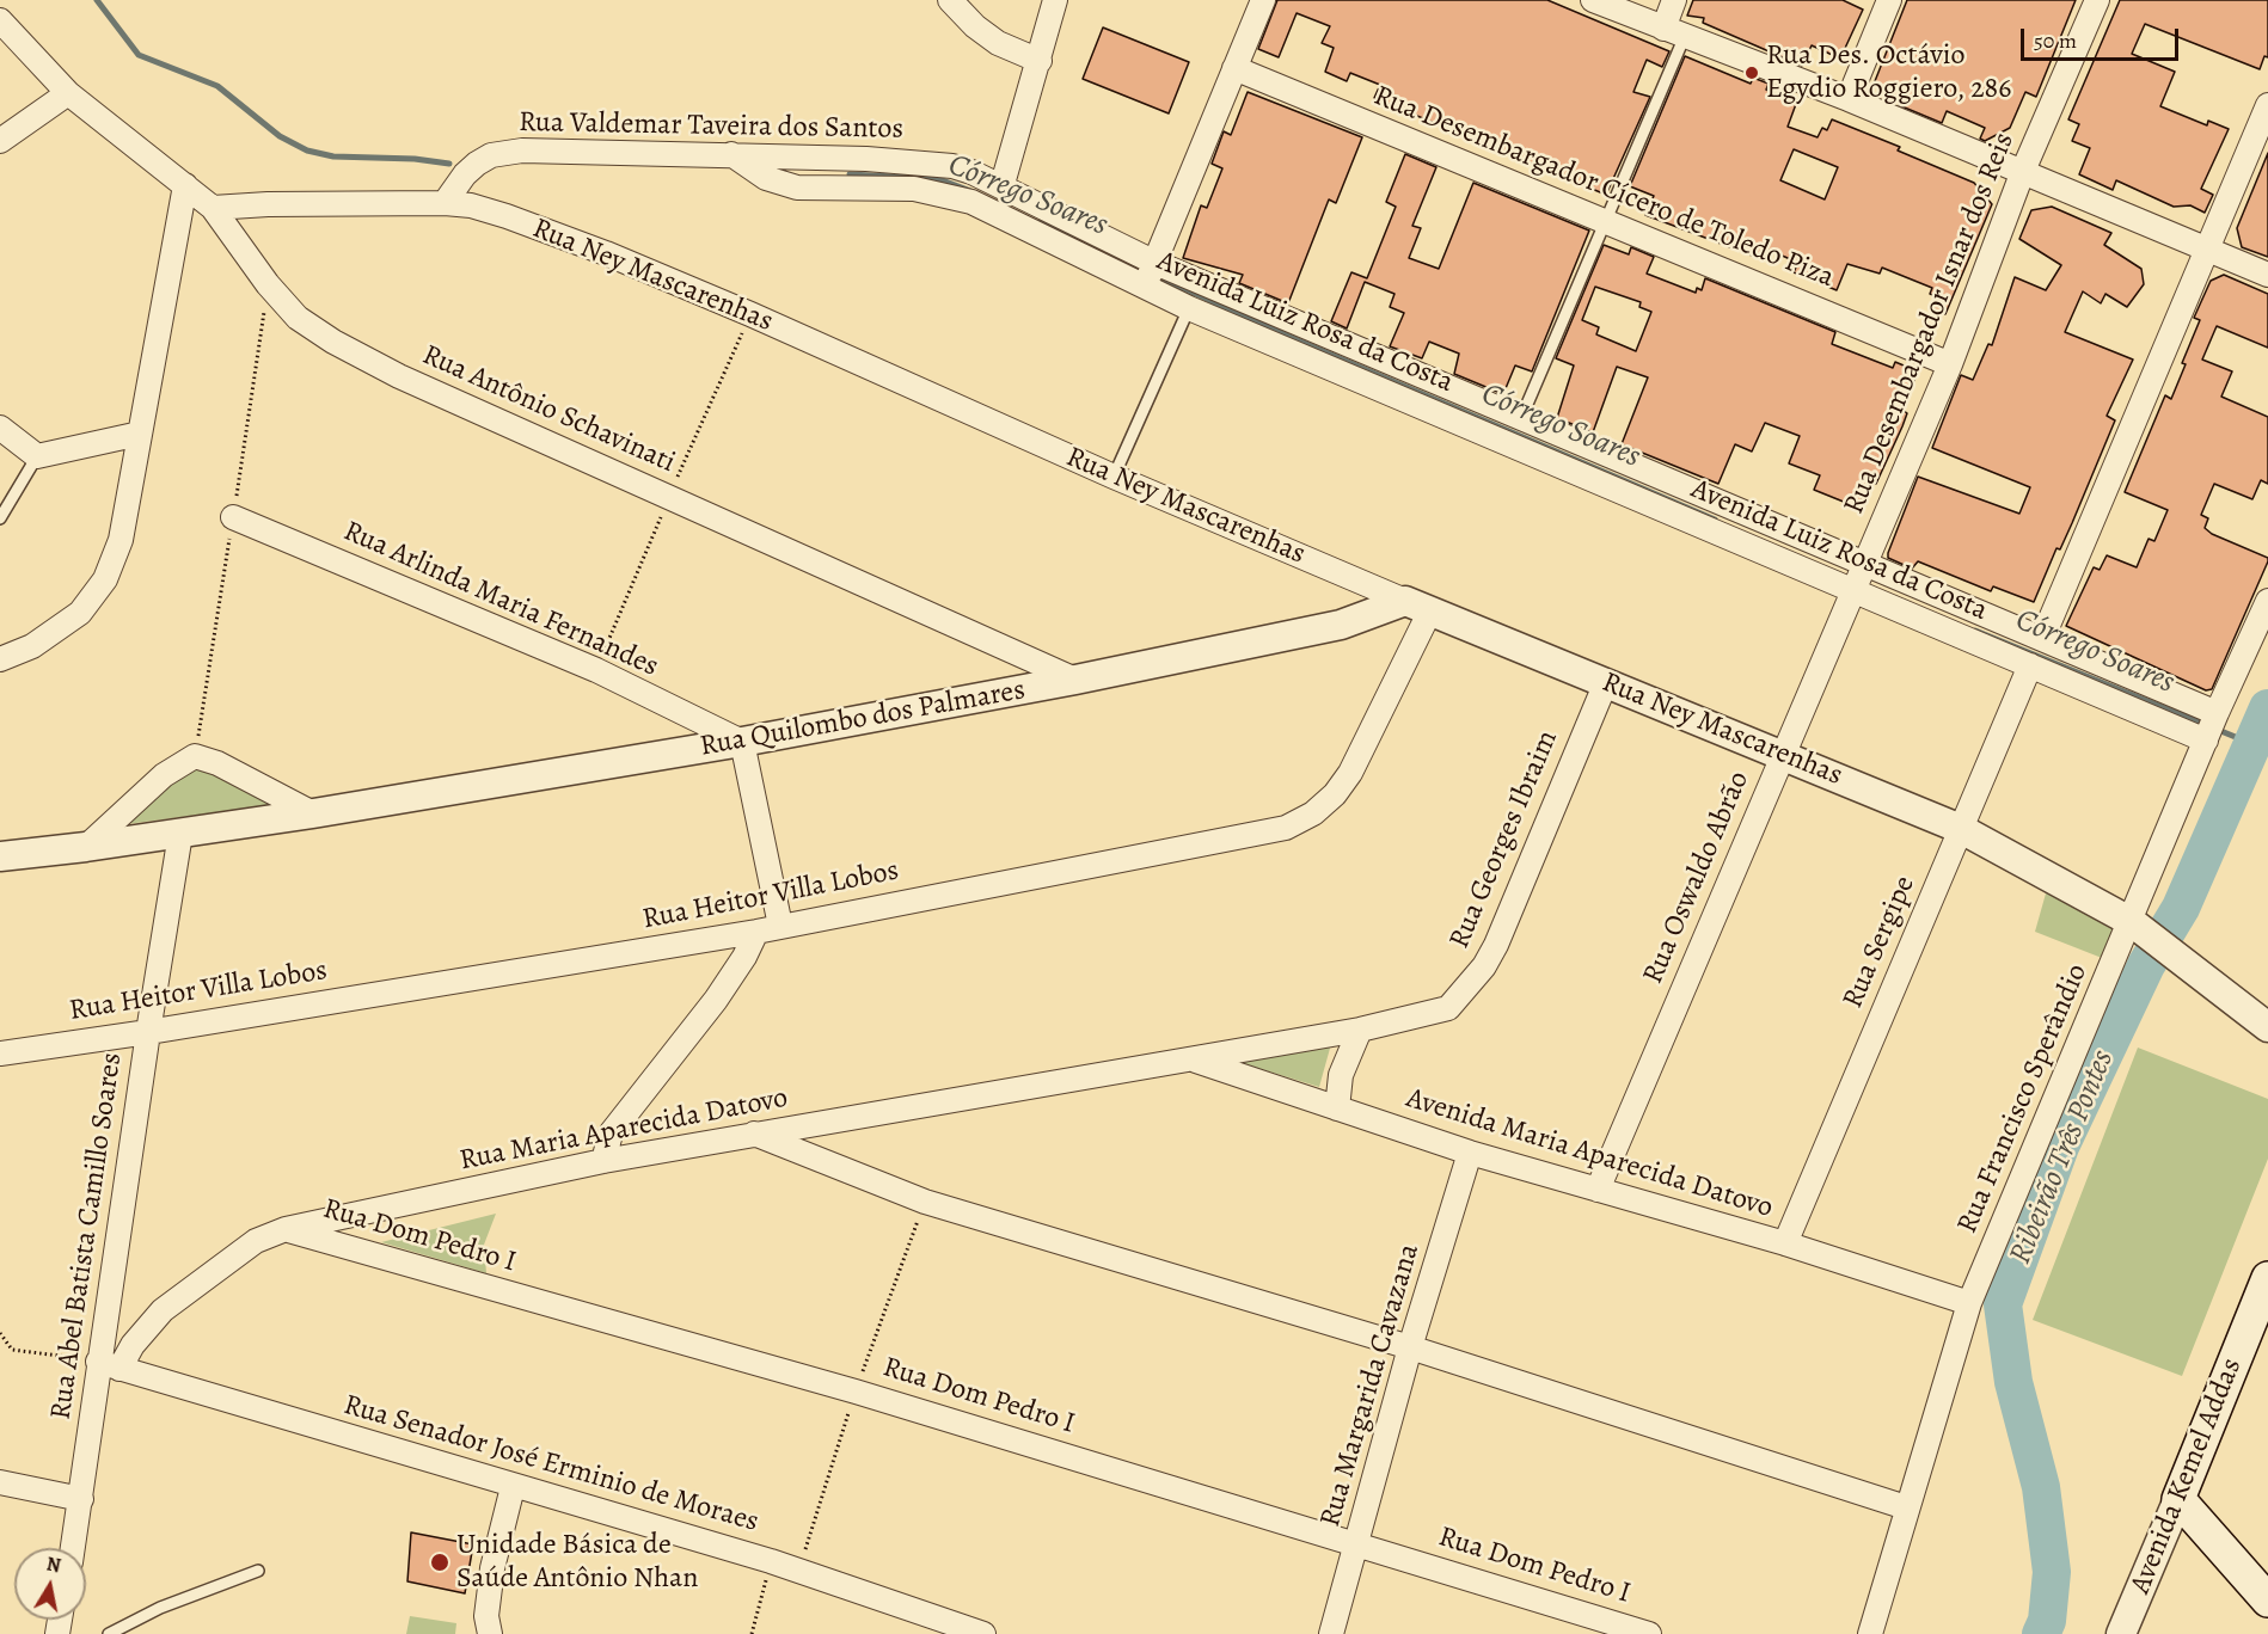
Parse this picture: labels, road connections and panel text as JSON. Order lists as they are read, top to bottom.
{
  "streets": {
    "main road": ["Avenida Kemel Addas"],
    "street": [
      "Rua Valdemar Taveira dos Santos",
      "Rua Desembargador Cícero de Toledo Piza",
      "Rua Ney Mascarenhas",
      "Avenida Luiz Rosa da Costa",
      "Rua Desembargador Isnar dos Reis",
      "Rua Antônio Schavinati",
      "Rua Arlinda Maria Fernandes",
      "Rua Quilombo dos Palmares",
      "Rua Georges Ibraim",
      "Rua Oswaldo Abrão",
      "Rua Heitor Villa Lobos",
      "Rua Sergipe",
      "Rua Francisco Sperândio",
      "Rua Maria Aparecida Datovo",
      "Avenida Maria Aparecida Datovo",
      "Rua Abel Batista Camillo Soares",
      "Rua Dom Pedro I",
      "Rua Margarida Cavazana",
      "Rua Senador José Erminio de Moraes"
    ]
  },
  "crossings": [
    ["Rua Valdemar Taveira dos Santos", "Rua Ney Mascarenhas"],
    ["Rua Valdemar Taveira dos Santos", "Avenida Luiz Rosa da Costa"],
    ["Rua Valdemar Taveira dos Santos", "Rua Desembargador Isnar dos Reis"],
    ["Rua Valdemar Taveira dos Santos", "Rua Oswaldo Abrão"],
    ["Rua Valdemar Taveira dos Santos", "Rua Francisco Sperândio"],
    ["Rua Desembargador Cícero de Toledo Piza", "Rua Desembargador Isnar dos Reis"],
    ["Rua Ney Mascarenhas", "Rua Antônio Schavinati"],
    ["Rua Ney Mascarenhas", "Rua Quilombo dos Palmares"],
    ["Rua Ney Mascarenhas", "Rua Georges Ibraim"],
    ["Rua Ney Mascarenhas", "Rua Oswaldo Abrão"],
    ["Rua Ney Mascarenhas", "Rua Heitor Villa Lobos"],
    ["Rua Ney Mascarenhas", "Rua Sergipe"],
    ["Rua Ney Mascarenhas", "Rua Francisco Sperândio"],
    ["Avenida Luiz Rosa da Costa", "Rua Desembargador Isnar dos Reis"],
    ["Avenida Luiz Rosa da Costa", "Rua Oswaldo Abrão"],
    ["Avenida Luiz Rosa da Costa", "Rua Sergipe"],
    ["Avenida Luiz Rosa da Costa", "Rua Francisco Sperândio"],
    ["Rua Desembargador Isnar dos Reis", "Rua Oswaldo Abrão"],
    ["Rua Antônio Schavinati", "Rua Quilombo dos Palmares"],
    ["Rua Arlinda Maria Fernandes", "Rua Quilombo dos Palmares"],
    ["Rua Quilombo dos Palmares", "Rua Heitor Villa Lobos"],
    ["Rua Quilombo dos Palmares", "Rua Abel Batista Camillo Soares"],
    ["Rua Georges Ibraim", "Rua Maria Aparecida Datovo"],
    ["Rua Georges Ibraim", "Avenida Maria Aparecida Datovo"],
    ["Rua Oswaldo Abrão", "Avenida Maria Aparecida Datovo"],
    ["Rua Heitor Villa Lobos", "Rua Abel Batista Camillo Soares"],
    ["Rua Sergipe", "Avenida Maria Aparecida Datovo"],
    ["Rua Francisco Sperândio", "Avenida Maria Aparecida Datovo"],
    ["Rua Maria Aparecida Datovo", "Avenida Maria Aparecida Datovo"],
    ["Rua Maria Aparecida Datovo", "Rua Abel Batista Camillo Soares"],
    ["Rua Maria Aparecida Datovo", "Rua Dom Pedro I"],
    ["Rua Maria Aparecida Datovo", "Rua Senador José Erminio de Moraes"],
    ["Avenida Maria Aparecida Datovo", "Rua Margarida Cavazana"],
    ["Rua Abel Batista Camillo Soares", "Rua Senador José Erminio de Moraes"],
    ["Rua Dom Pedro I", "Rua Margarida Cavazana"]
  ],
  "water": ["Córrego Soares", "Ribeirão Três Pontes"],
  "places": ["Rua Des. Octávio Egydio Roggiero, 286", "Unidade Básica de Saúde Antônio Nhan"],
  "scale_bar": "50 m",
  "north": "top"
}
